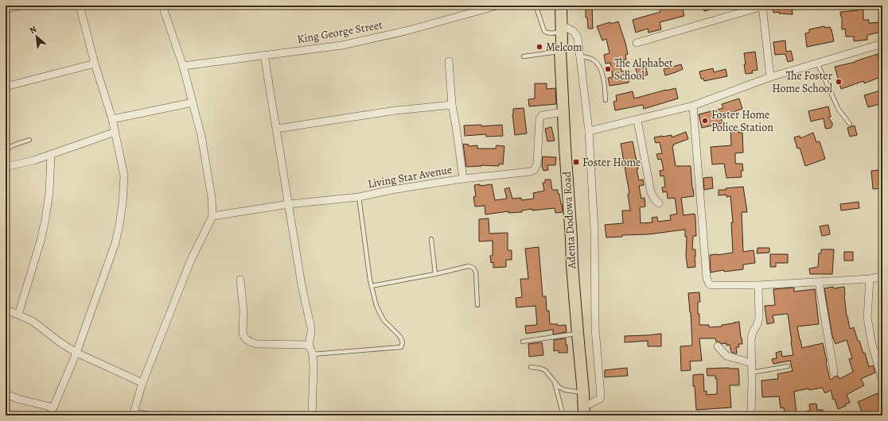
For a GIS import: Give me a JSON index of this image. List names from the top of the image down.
{
  "streets": {
    "main road": ["Adenta Dodowa Road"],
    "street": ["King George Street", "Living Star Avenue"]
  },
  "crossings": [
    ["Living Star Avenue", "Adenta Dodowa Road"]
  ],
  "places": {
    "other": [
      "Melcom",
      "The Alphabet School",
      "The Foster Home School",
      "Foster Home Police Station"
    ],
    "transit": ["Foster Home"]
  },
  "north": "top left"
}
